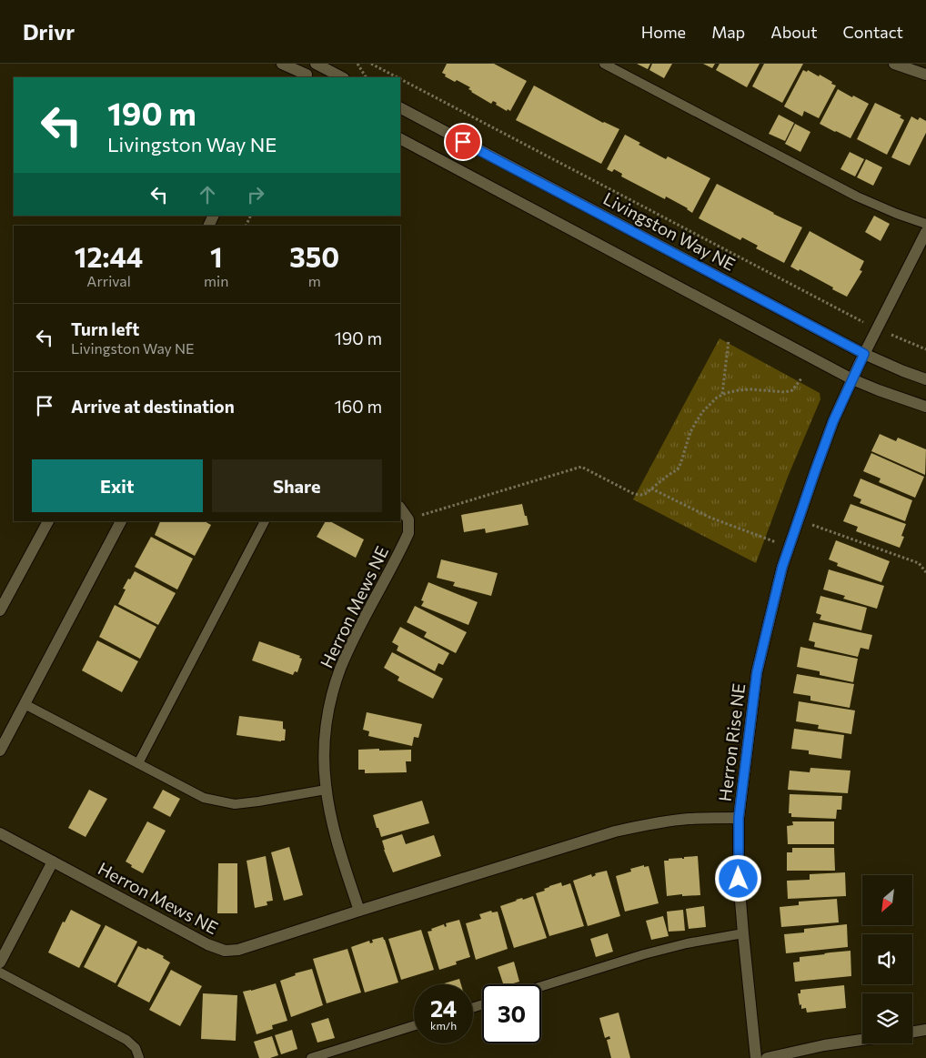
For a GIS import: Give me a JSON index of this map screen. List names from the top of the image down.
{
  "streets": {
    "street": ["Livingston Way NE", "Herron Mews NE", "Herron Rise NE"]
  },
  "crossings": [
    ["Livingston Way NE", "Herron Rise NE"],
    ["Herron Mews NE", "Herron Rise NE"]
  ],
  "north": "bottom left",
  "page": {
    "header": "Drivr",
    "nav": [
      "Home",
      "Map",
      "About",
      "Contact"
    ],
    "turn": ["190 m", "Livingston Way NE"],
    "eta": [
      "12:44",
      "Arrival",
      "1",
      "min",
      "350",
      "m"
    ],
    "list": [
      {
        "name": "Turn left",
        "note": "Livingston Way NE",
        "value": "190 m"
      },
      {
        "name": "Arrive at destination",
        "value": "160 m"
      }
    ],
    "buttons": ["Exit", "Share"],
    "speed": "24 km/h",
    "limit": "30"
  }
}
